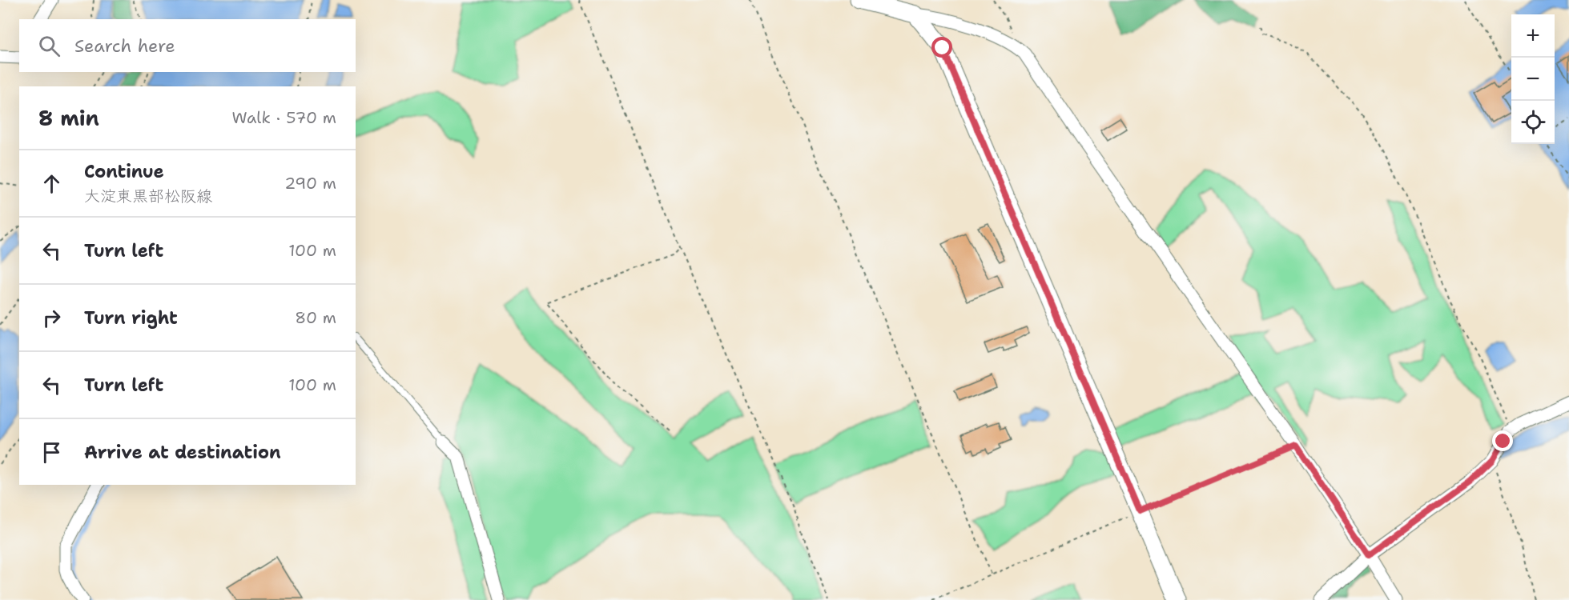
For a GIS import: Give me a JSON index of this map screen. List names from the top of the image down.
{
  "page": {
    "map_buttons": ["+", "−"],
    "search": "Search here",
    "heading": ["8 min", "Walk · 570 m"],
    "list": [
      ["Continue", "大淀東黒部松阪線", "290 m"],
      ["Turn left", "100 m"],
      ["Turn right", "80 m"],
      ["Turn left", "100 m"],
      "Arrive at destination"
    ]
  }
}
